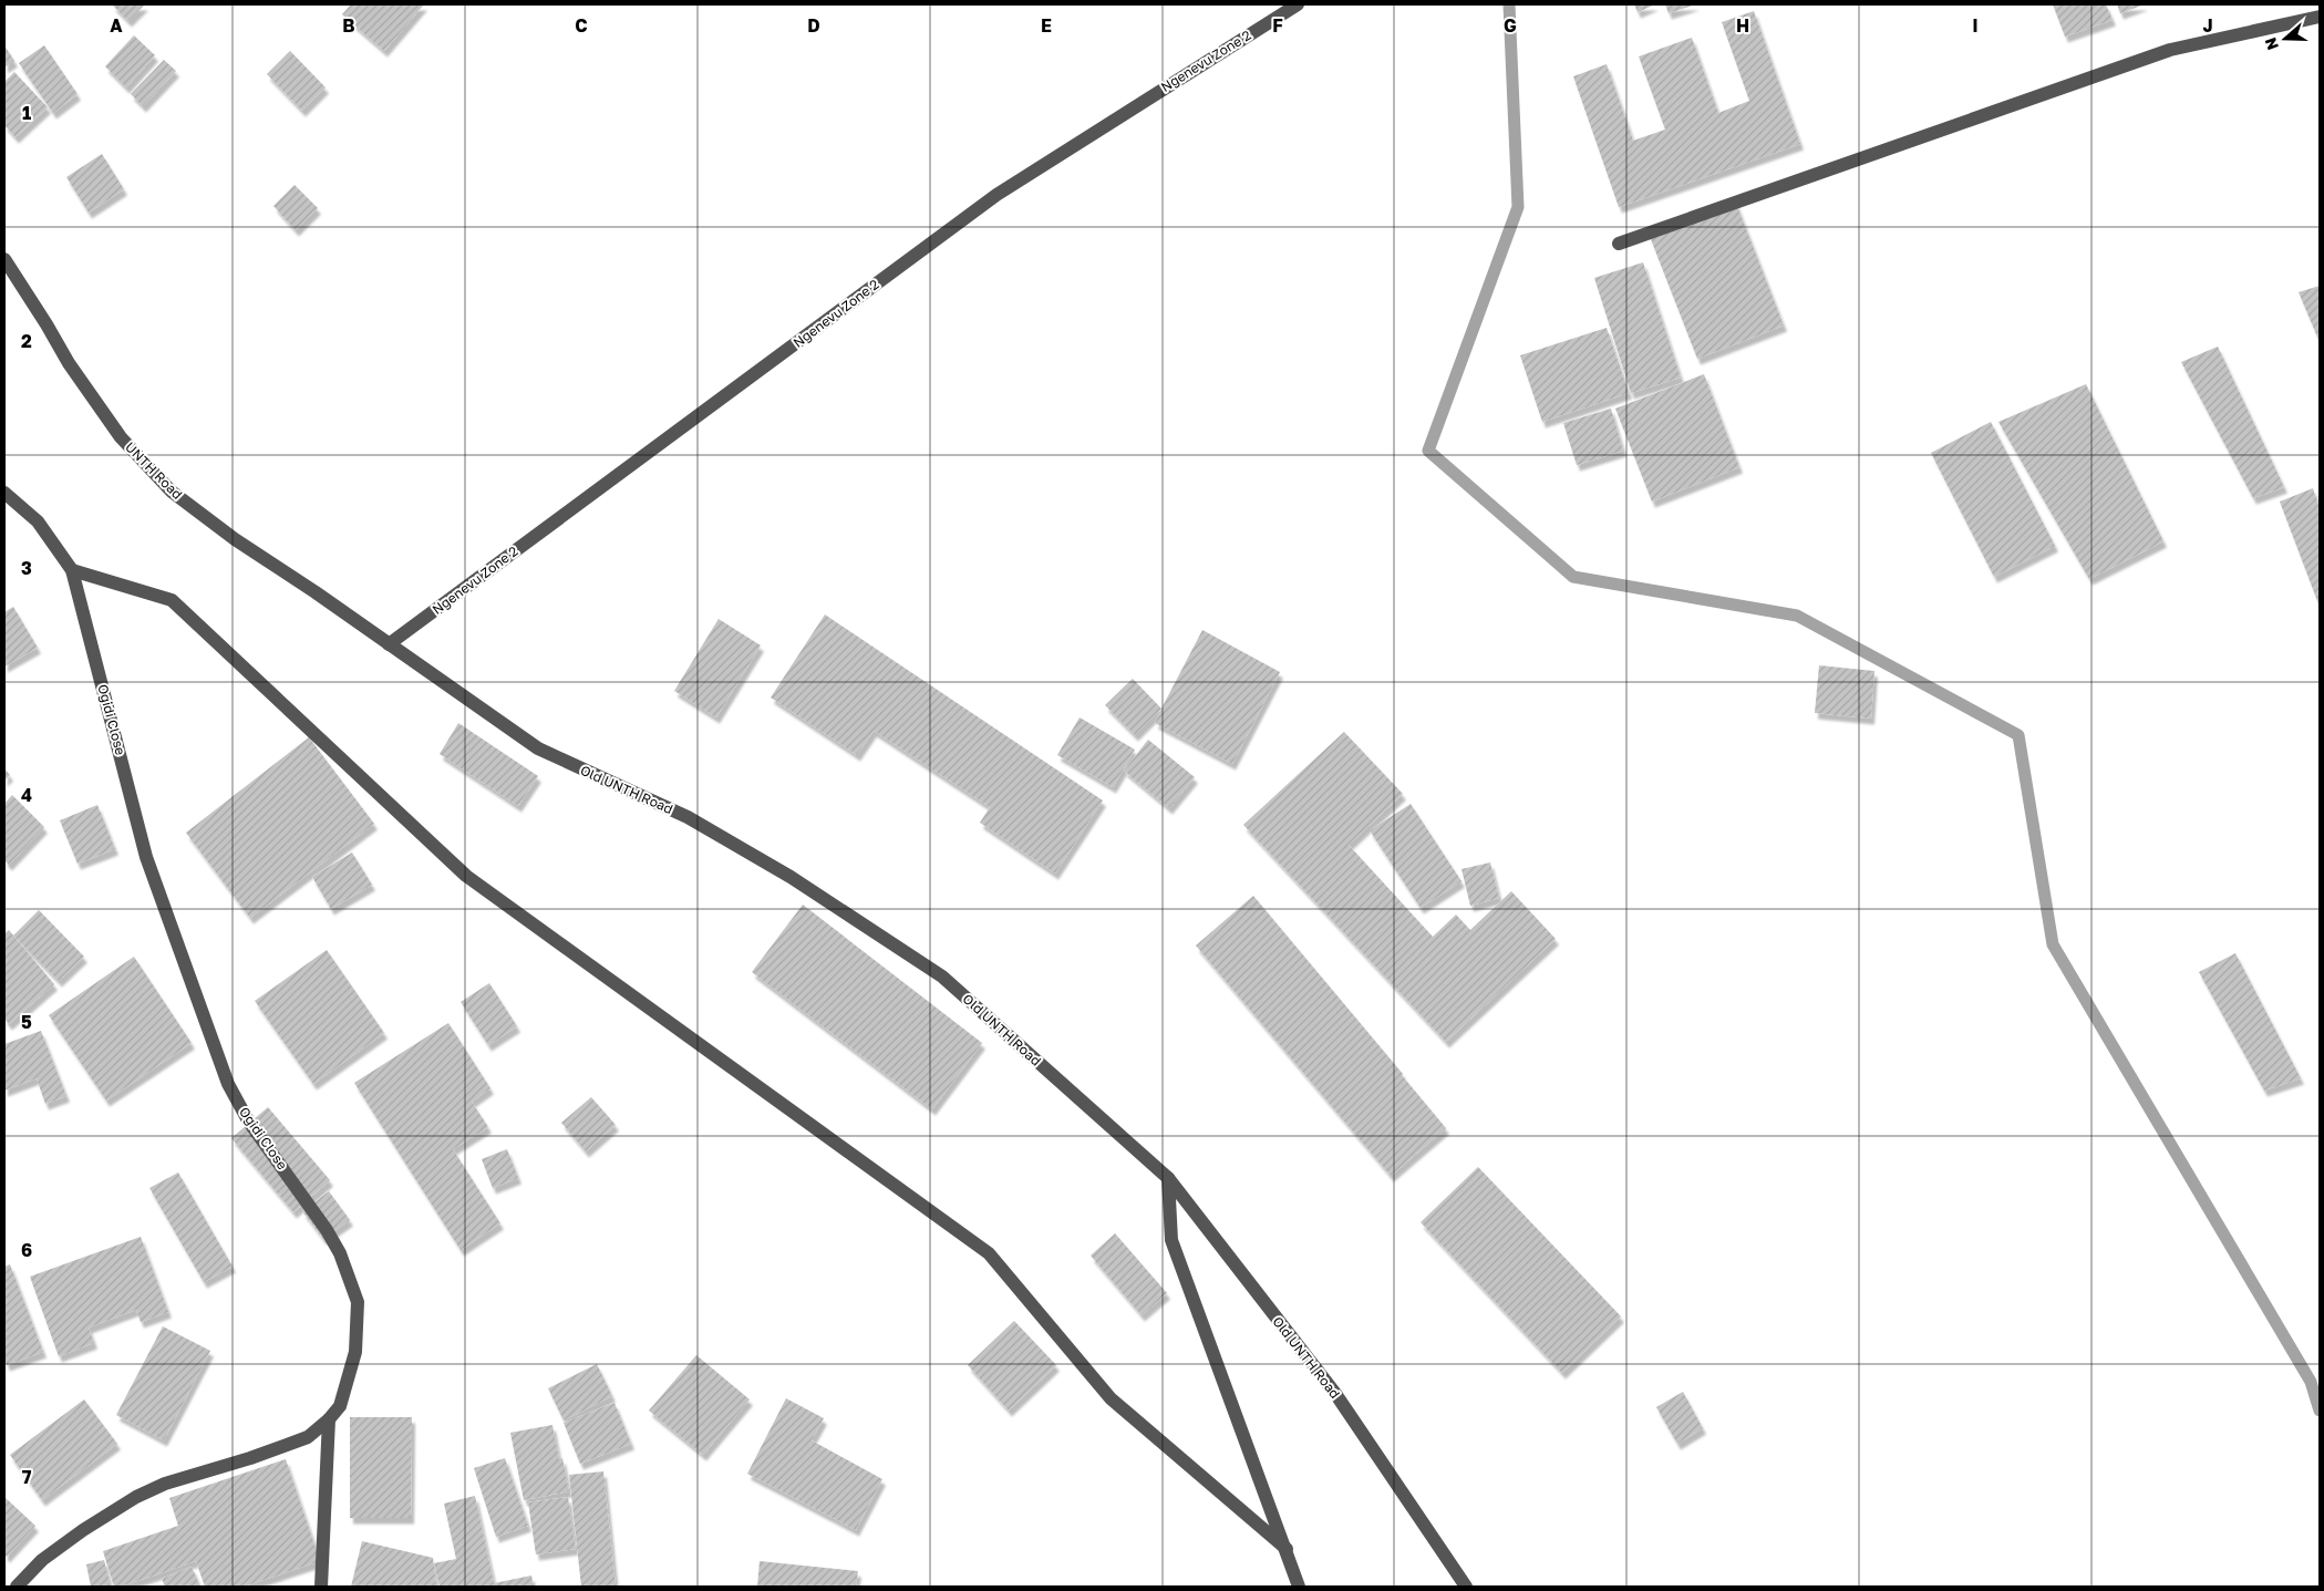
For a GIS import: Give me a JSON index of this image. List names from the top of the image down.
{
  "streets": {
    "street": [
      "Ngenevu Zone 2",
      "UNTH Road",
      "Ogidi Close",
      "Old UNTH Road"
    ]
  },
  "crossings": [
    ["Ngenevu Zone 2", "UNTH Road"],
    ["Ngenevu Zone 2", "Old UNTH Road"],
    ["UNTH Road", "Old UNTH Road"]
  ],
  "north": "left",
  "grid": {
    "columns": [
      "A",
      "B",
      "C",
      "D",
      "E",
      "F",
      "G",
      "H",
      "I",
      "J"
    ],
    "rows": [
      "1",
      "2",
      "3",
      "4",
      "5",
      "6",
      "7"
    ]
  }
}
